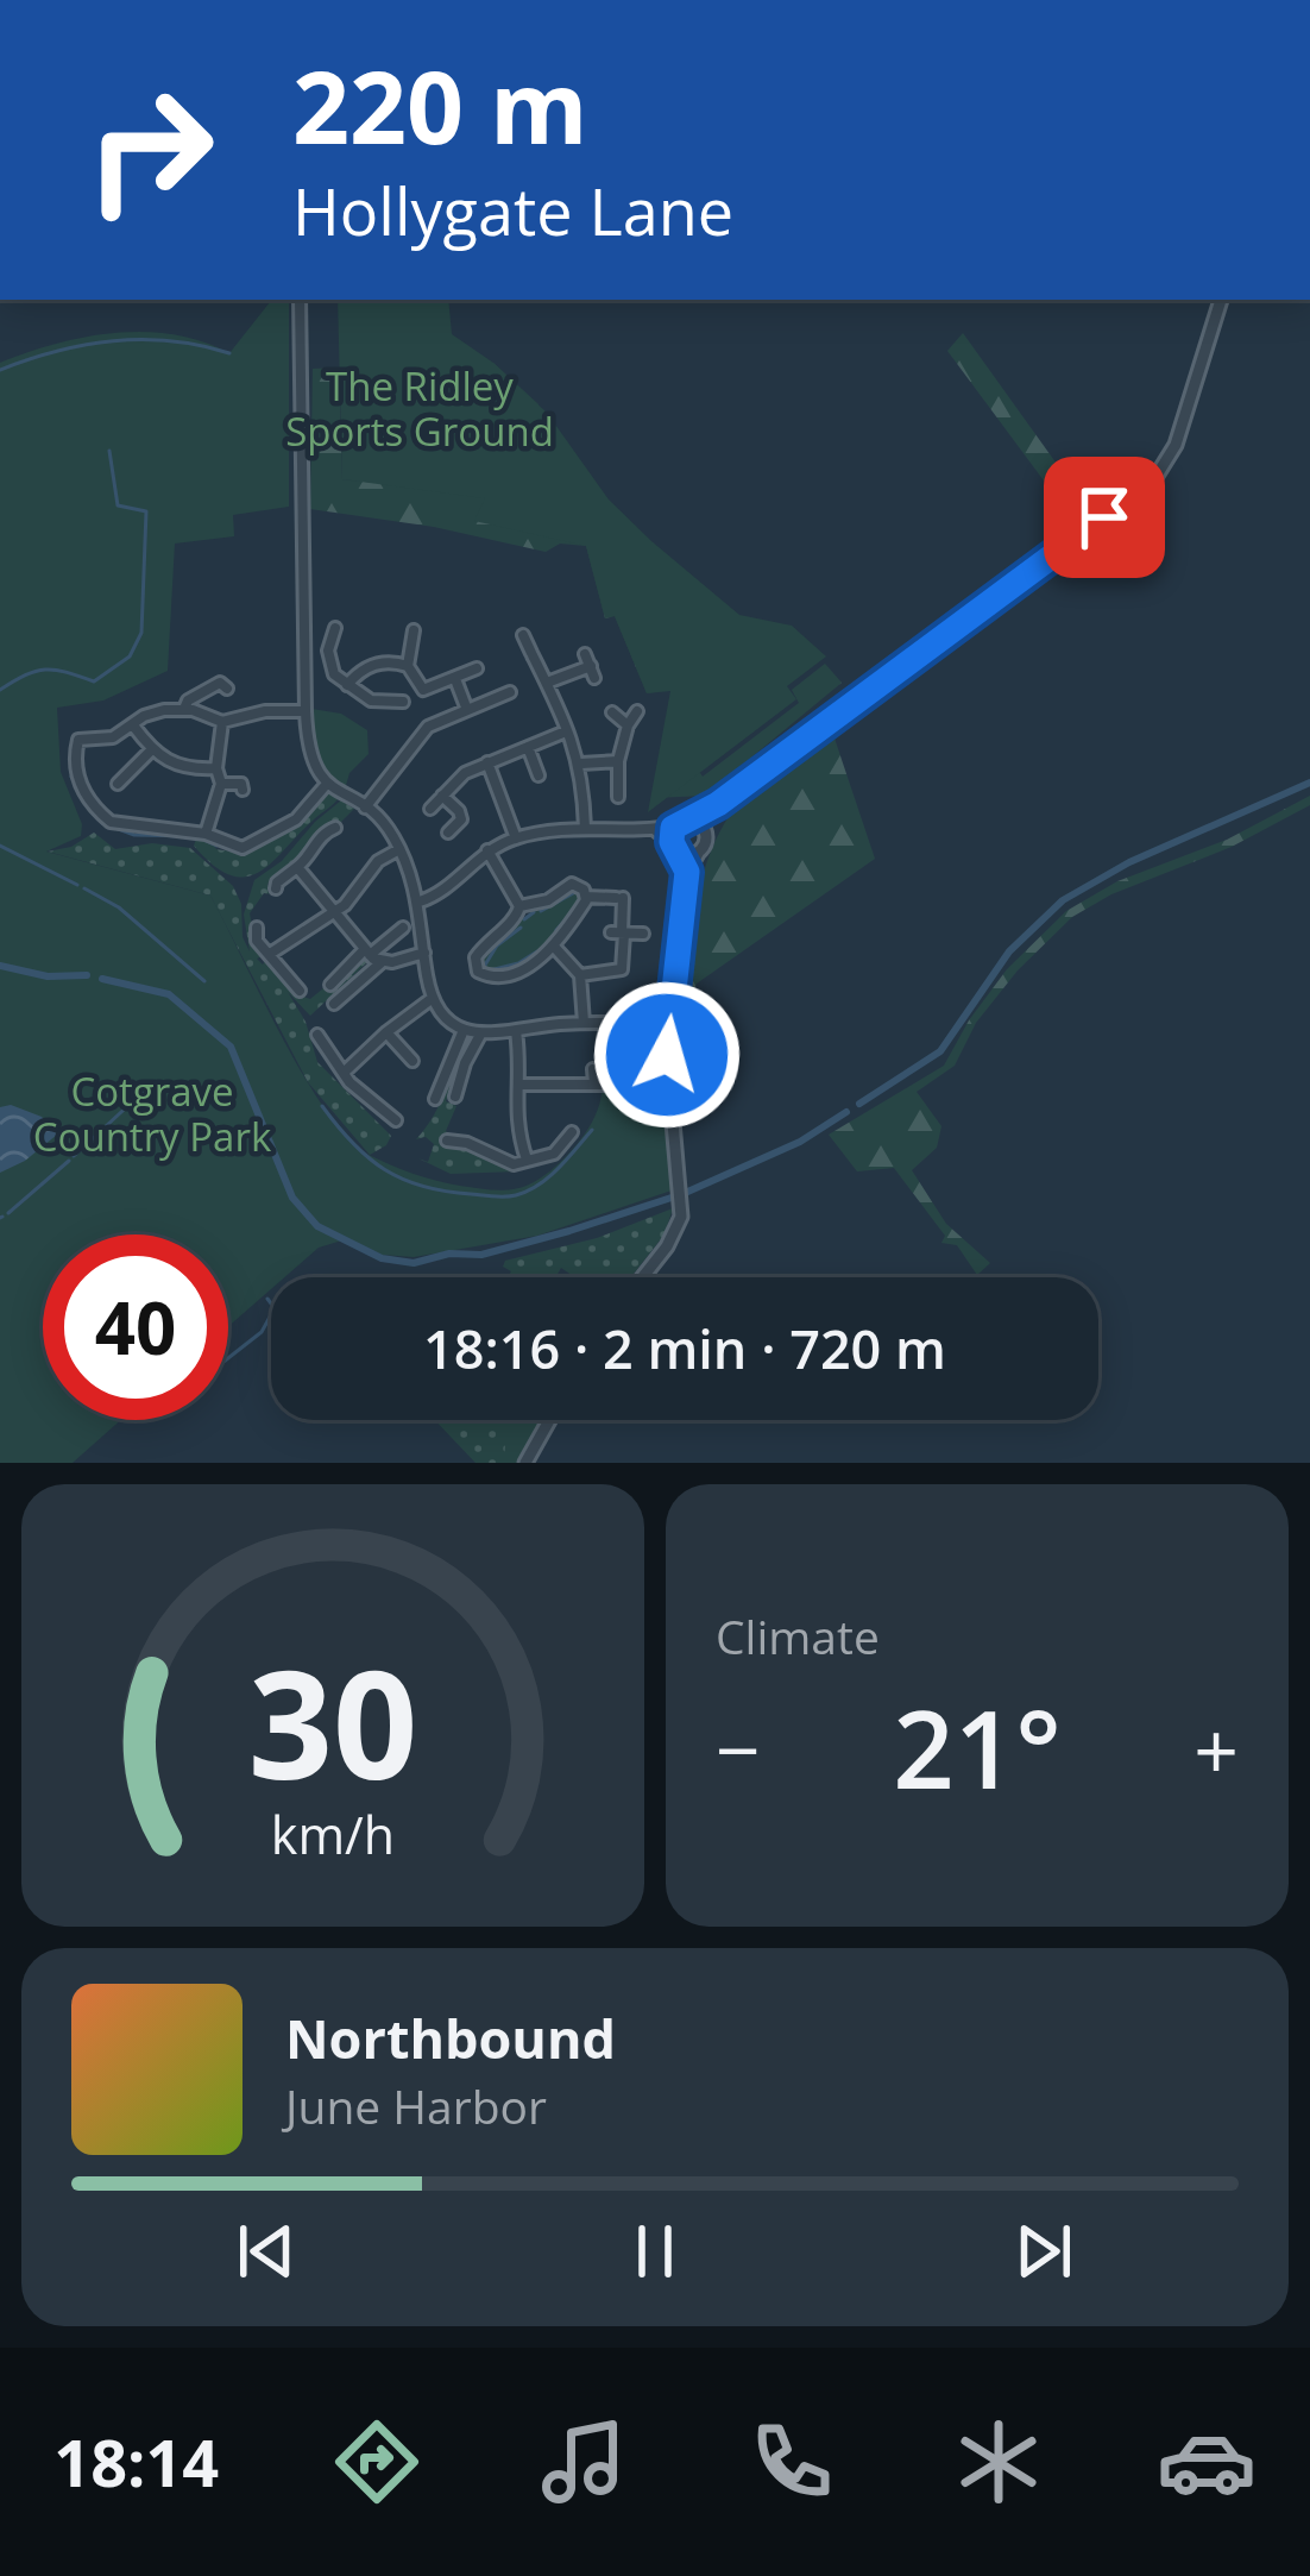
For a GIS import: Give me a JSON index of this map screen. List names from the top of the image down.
{
  "parks": ["The Ridley Sports Ground", "Cotgrave Country Park"],
  "page": {
    "turn": ["220 m", "Hollygate Lane"],
    "limit": "40",
    "trip": "18:16 · 2 min · 720 m",
    "tile": "Climate",
    "heat": ["−", "21°", "+"],
    "song": ["Northbound", "June Harbor"],
    "tabs": "18:14",
    "gauge": ["30", "km/h"]
  }
}
